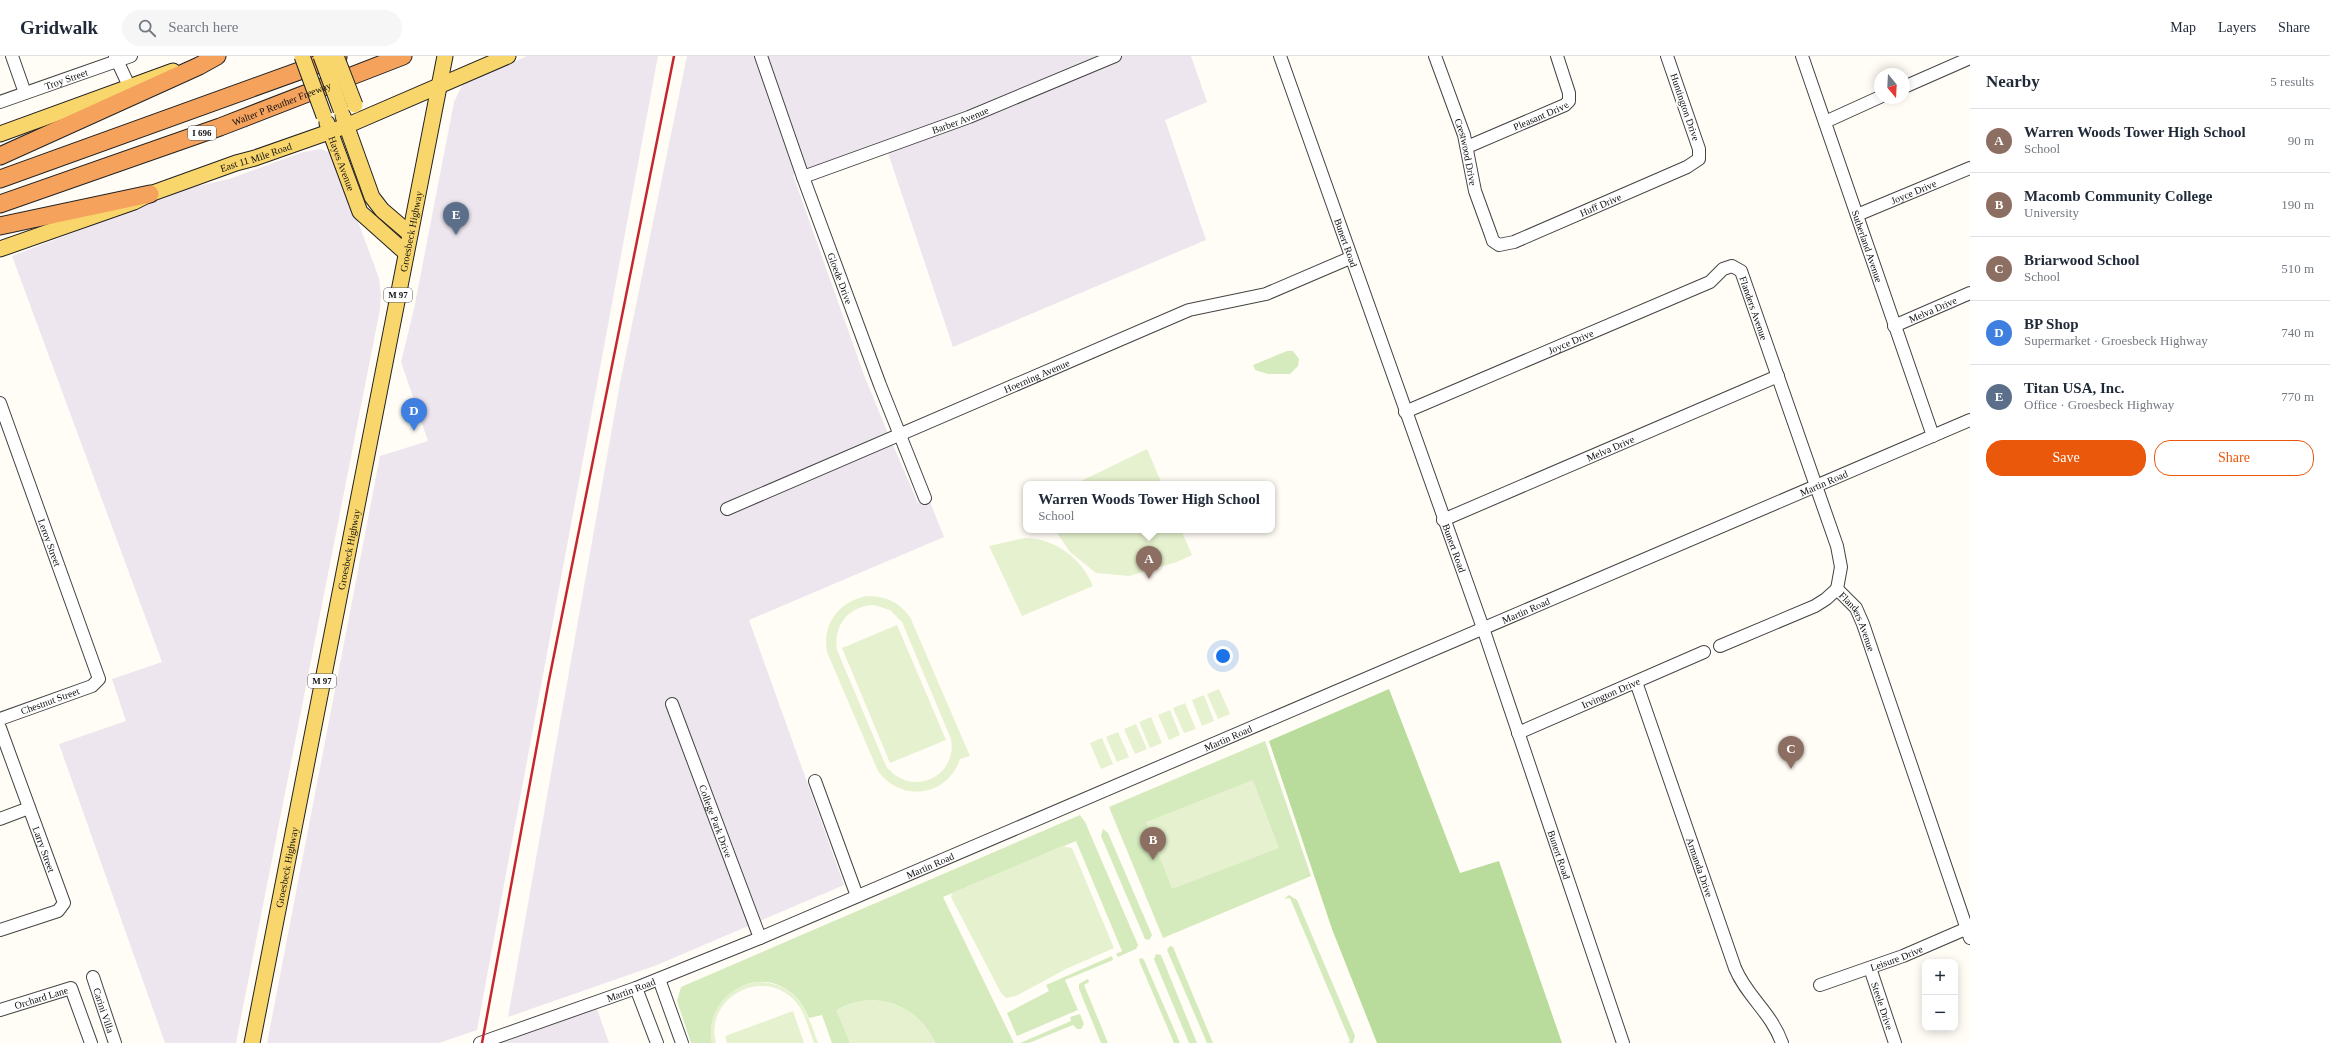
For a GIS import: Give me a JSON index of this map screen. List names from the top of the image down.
{
  "streets": {
    "highway": ["Walter P Reuther Freeway", "I 696"],
    "main road": [
      "East 11 Mile Road",
      "Hayes Avenue",
      "Groesbeck Highway",
      "M 97"
    ],
    "street": [
      "Troy Street",
      "Huntington Drive",
      "Pleasant Drive",
      "Barber Avenue",
      "Crestwood Drive",
      "Joyce Drive",
      "Huff Drive",
      "Bunert Road",
      "Sutherland Avenue",
      "Gloede Drive",
      "Flanders Avenue",
      "Melva Drive",
      "Hoerning Avenue",
      "Martin Road",
      "Leroy Street",
      "Irvington Drive",
      "Chestnut Street",
      "College Park Drive",
      "Larry Street",
      "Armanda Drive",
      "Leisure Drive",
      "Orchard Lane",
      "Steele Drive",
      "Carini Villa"
    ]
  },
  "crossings": [
    ["Huntington Drive", "Huff Drive"],
    ["Pleasant Drive", "Crestwood Drive"],
    ["Barber Avenue", "Gloede Drive"],
    ["Crestwood Drive", "Huff Drive"],
    ["East 11 Mile Road", "Hayes Avenue"],
    ["East 11 Mile Road", "Groesbeck Highway"],
    ["Hayes Avenue", "Groesbeck Highway"],
    ["Joyce Drive", "Bunert Road"],
    ["Joyce Drive", "Sutherland Avenue"],
    ["Joyce Drive", "Flanders Avenue"],
    ["Bunert Road", "Melva Drive"],
    ["Bunert Road", "Hoerning Avenue"],
    ["Bunert Road", "Martin Road"],
    ["Bunert Road", "Irvington Drive"],
    ["Sutherland Avenue", "Melva Drive"],
    ["Sutherland Avenue", "Martin Road"],
    ["Gloede Drive", "Hoerning Avenue"],
    ["Flanders Avenue", "Melva Drive"],
    ["Flanders Avenue", "Martin Road"],
    ["Flanders Avenue", "Leisure Drive"],
    ["Martin Road", "College Park Drive"],
    ["Leroy Street", "Chestnut Street"],
    ["Irvington Drive", "Armanda Drive"],
    ["Leisure Drive", "Steele Drive"]
  ],
  "north": "bottom",
  "page": {
    "header": "Gridwalk",
    "search": "Search here",
    "nav": ["Map", "Layers", "Share"],
    "heading": ["Nearby", "5 results"],
    "list": [
      {
        "mark": "A",
        "name": "Warren Woods Tower High School",
        "note": "School",
        "value": "90 m"
      },
      {
        "mark": "B",
        "name": "Macomb Community College",
        "note": "University",
        "value": "190 m"
      },
      {
        "mark": "C",
        "name": "Briarwood School",
        "note": "School",
        "value": "510 m"
      },
      {
        "mark": "D",
        "name": "BP Shop",
        "note": "Supermarket · Groesbeck Highway",
        "value": "740 m"
      },
      {
        "mark": "E",
        "name": "Titan USA, Inc.",
        "note": "Office · Groesbeck Highway",
        "value": "770 m"
      }
    ],
    "pins": [
      "E",
      "D",
      "A",
      "C",
      "B"
    ],
    "buttons": ["Save", "Share"],
    "popup": ["Warren Woods Tower High School", "School"],
    "map_buttons": ["+", "−"]
  }
}
